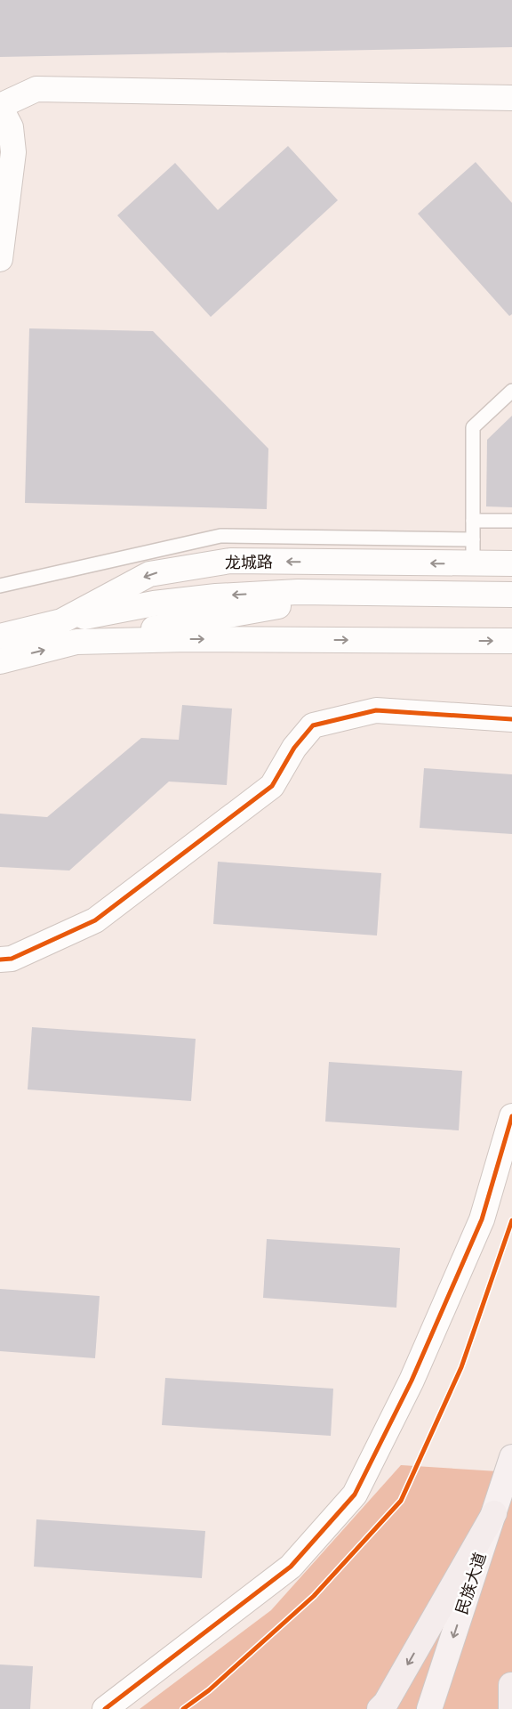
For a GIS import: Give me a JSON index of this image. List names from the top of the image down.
{
  "streets": {
    "main road": ["民族大道"],
    "street": ["龙城路"]
  },
  "one_way": ["民族大道"]
}
